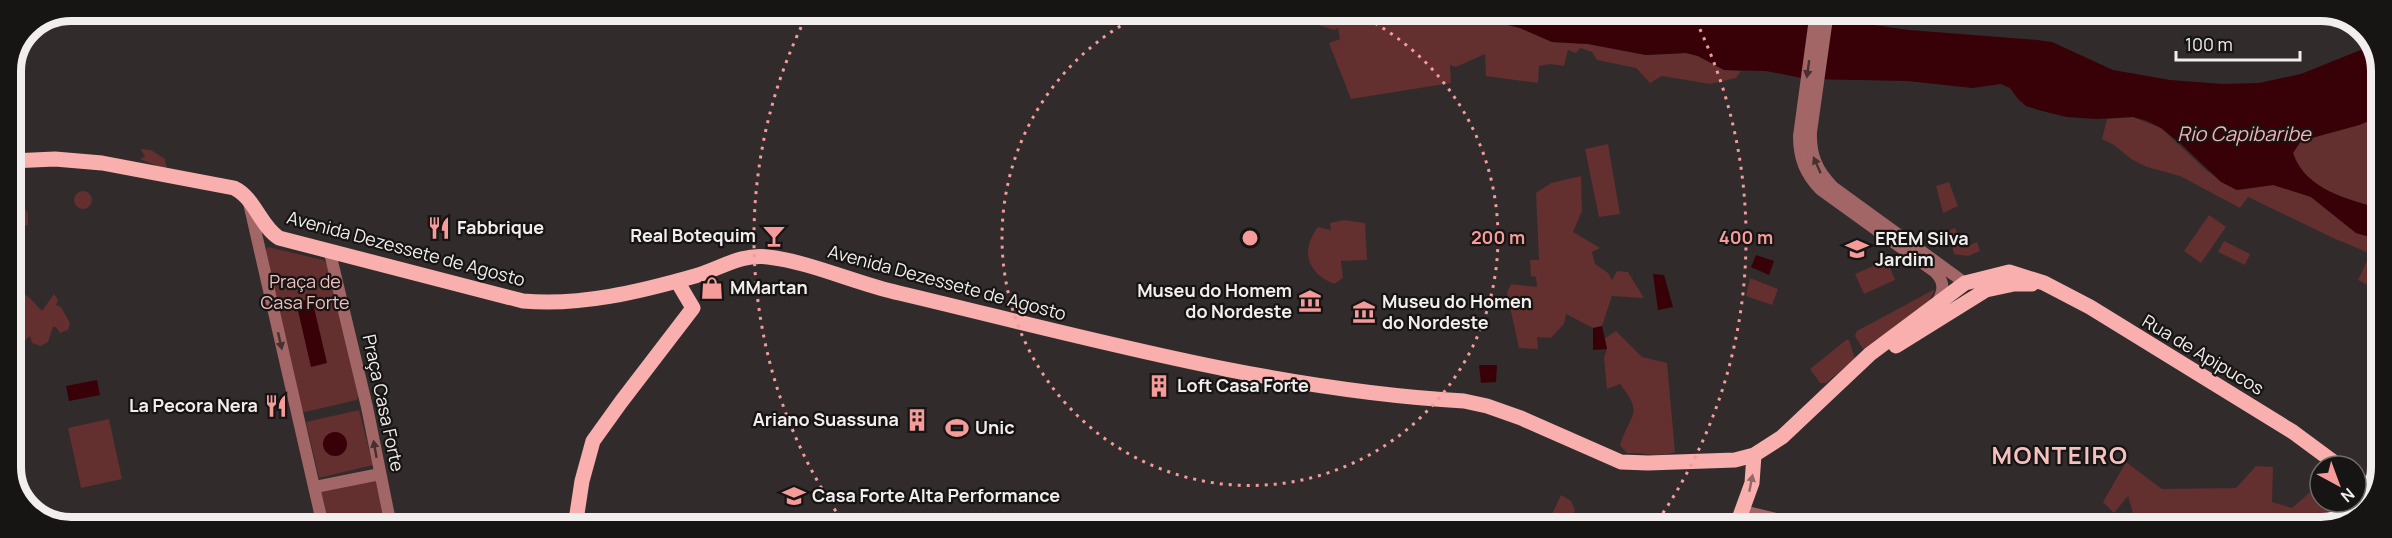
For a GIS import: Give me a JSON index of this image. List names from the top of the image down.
{
  "streets": {
    "main road": ["Avenida Dezessete de Agosto", "Rua de Apipucos"],
    "street": ["Praça Casa Forte"]
  },
  "crossings": [
    ["Avenida Dezessete de Agosto", "Rua de Apipucos"],
    ["Avenida Dezessete de Agosto", "Praça Casa Forte"]
  ],
  "districts": ["MONTEIRO"],
  "water": ["Rio Capibaribe"],
  "parks": ["Praça de Casa Forte"],
  "places": {
    "restaurant": ["Fabbrique", "La Pecora Nera"],
    "bar": ["Real Botequim"],
    "school or university": ["EREM Silva Jardim", "Casa Forte Alta Performance"],
    "shop": ["MMartan"],
    "museum": ["Museu do Homem do Nordeste", "Museu do Homen do Nordeste"],
    "building": ["Loft Casa Forte", "Ariano Suassuna"],
    "sports": ["Unic"]
  },
  "scale_bar": "100 m",
  "north": "bottom right",
  "rings": ["200 m", "400 m"]
}
